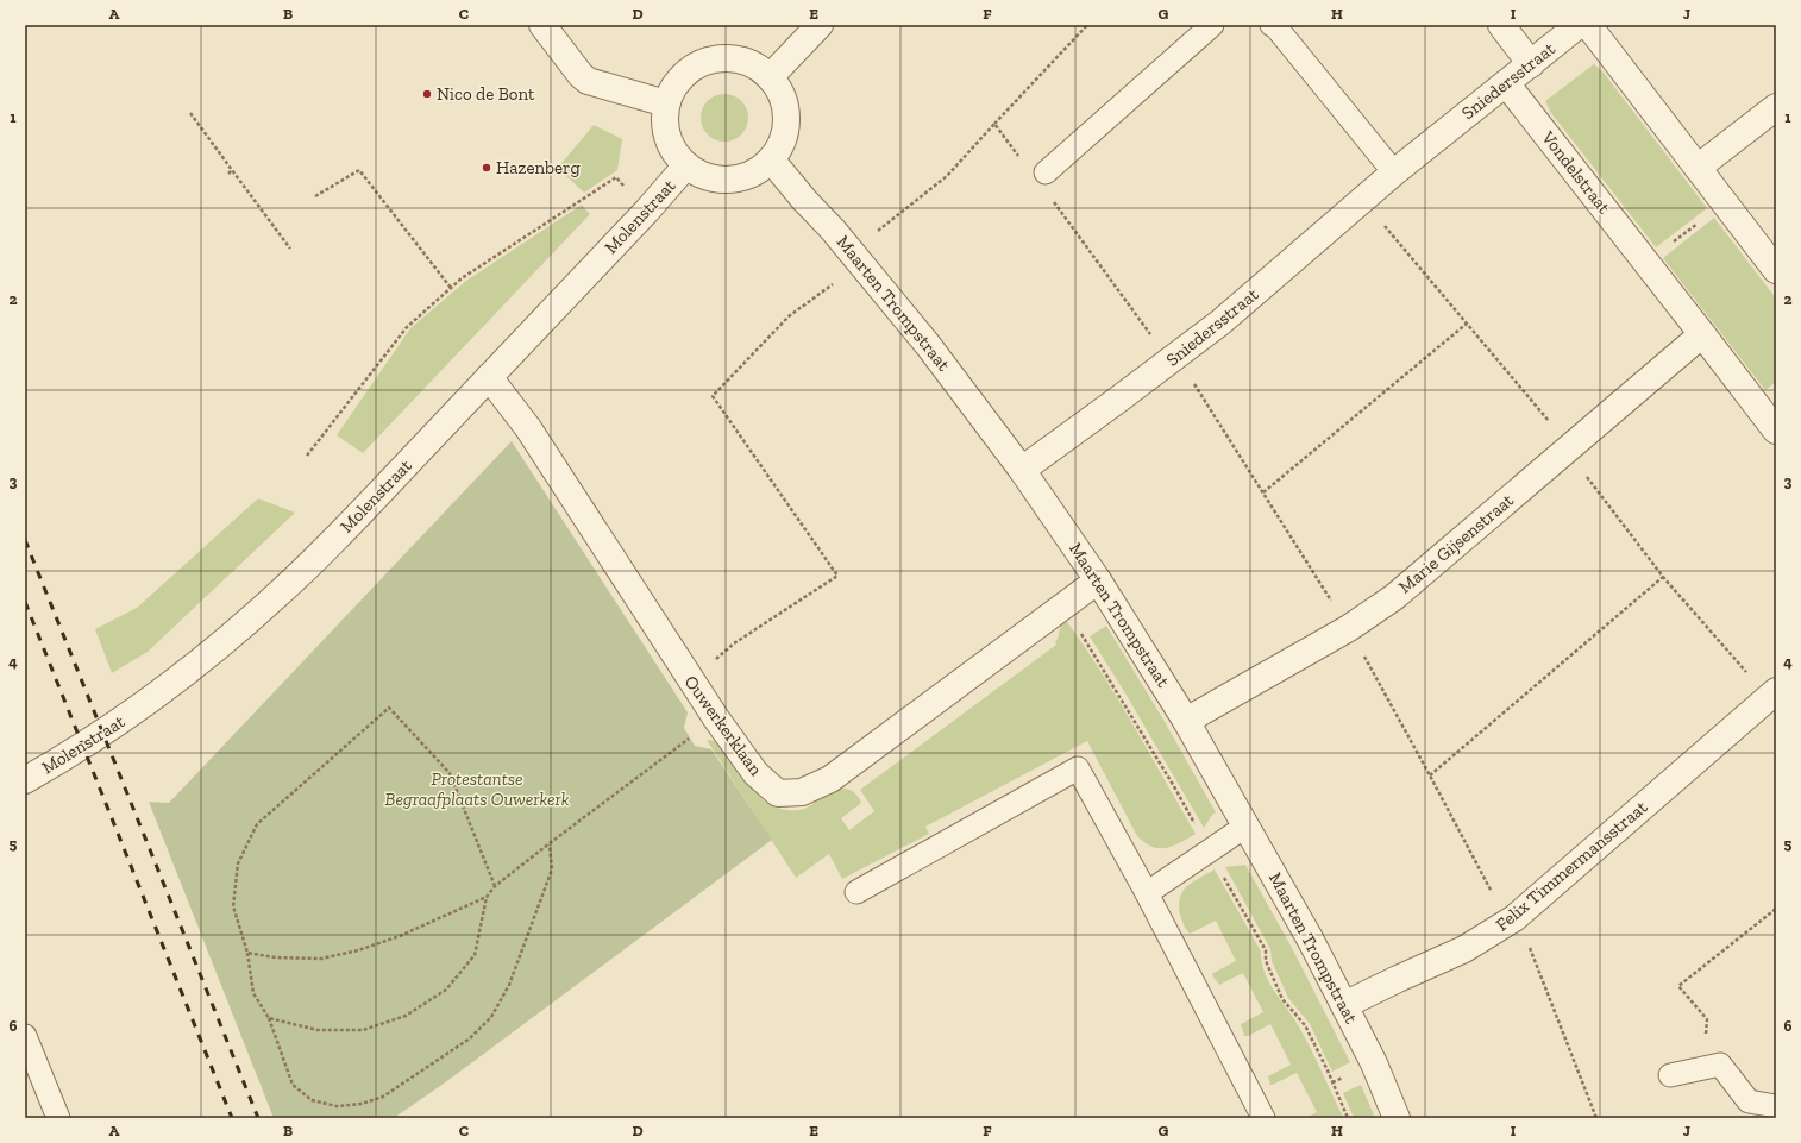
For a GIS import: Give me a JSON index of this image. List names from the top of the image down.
{
  "streets": {
    "street": [
      "Sniedersstraat",
      "Vondelstraat",
      "Molenstraat",
      "Maarten Trompstraat",
      "Marie Gijsenstraat",
      "Ouwerkerklaan",
      "Felix Timmermansstraat"
    ]
  },
  "crossings": [
    ["Sniedersstraat", "Vondelstraat"],
    ["Sniedersstraat", "Maarten Trompstraat"],
    ["Vondelstraat", "Marie Gijsenstraat"],
    ["Molenstraat", "Maarten Trompstraat"],
    ["Molenstraat", "Ouwerkerklaan"],
    ["Maarten Trompstraat", "Marie Gijsenstraat"],
    ["Maarten Trompstraat", "Ouwerkerklaan"],
    ["Maarten Trompstraat", "Felix Timmermansstraat"]
  ],
  "parks": ["Protestantse Begraafplaats Ouwerkerk"],
  "places": ["Nico de Bont", "Hazenberg"],
  "grid": {
    "columns": [
      "A",
      "B",
      "C",
      "D",
      "E",
      "F",
      "G",
      "H",
      "I",
      "J"
    ],
    "rows": [
      "1",
      "2",
      "3",
      "4",
      "5",
      "6"
    ]
  }
}
